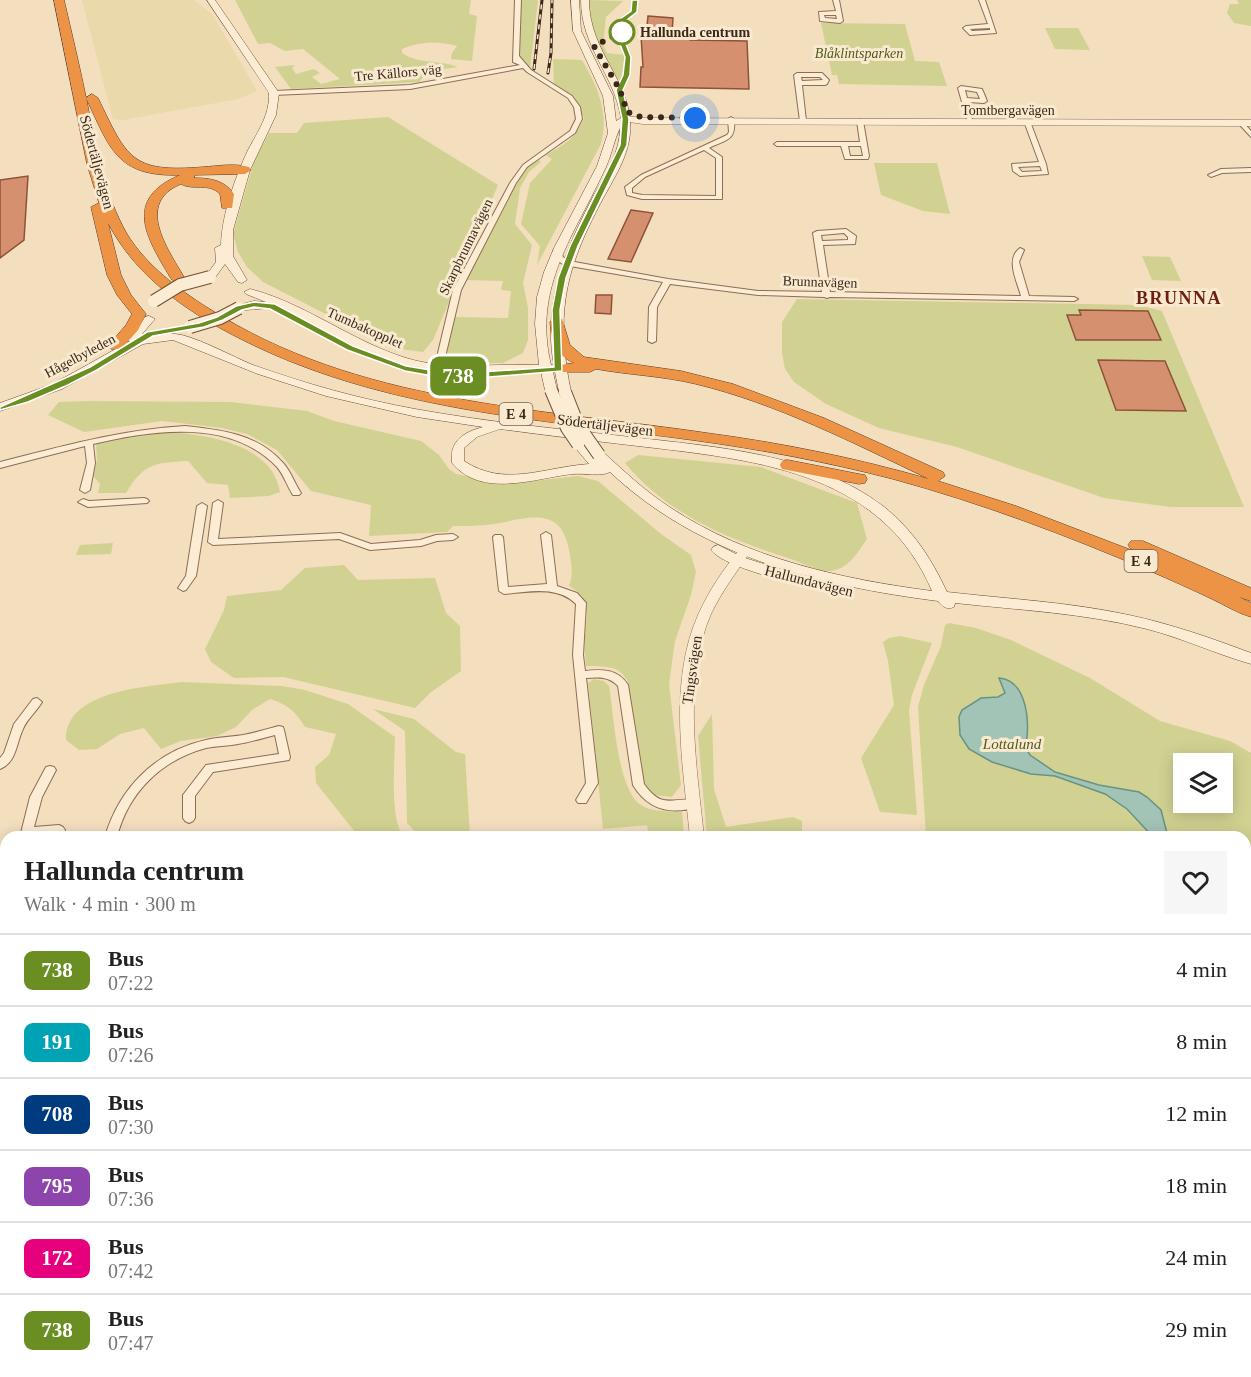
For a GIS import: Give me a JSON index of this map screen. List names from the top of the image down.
{
  "streets": {
    "highway": ["Södertäljevägen", "E 4"],
    "main road": ["Tumbakopplet", "Hågelbyleden", "Hallundavägen"],
    "street": [
      "Tre Källors väg",
      "Tomtbergavägen",
      "Skarpbrunnavägen",
      "Brunnavägen",
      "Tingsvägen"
    ]
  },
  "crossings": [
    ["Tre Källors väg", "Skarpbrunnavägen"],
    ["Tomtbergavägen", "Hallundavägen"],
    ["Södertäljevägen", "E 4"],
    ["Skarpbrunnavägen", "Tumbakopplet"],
    ["Brunnavägen", "Hallundavägen"],
    ["Tumbakopplet", "Hågelbyleden"],
    ["Tumbakopplet", "Hallundavägen"],
    ["Hallundavägen", "Tingsvägen"]
  ],
  "districts": ["BRUNNA"],
  "parks": ["Blåklintsparken", "Lottalund"],
  "places": ["Hallunda centrum"],
  "lines": ["bus line 738"],
  "page": {
    "on_map": "738",
    "heading": ["Hallunda centrum", "Walk · 4 min · 300 m"],
    "list": [
      {
        "mark": "738",
        "name": "Bus",
        "note": "07:22",
        "value": "4 min"
      },
      {
        "mark": "191",
        "name": "Bus",
        "note": "07:26",
        "value": "8 min"
      },
      {
        "mark": "708",
        "name": "Bus",
        "note": "07:30",
        "value": "12 min"
      },
      {
        "mark": "795",
        "name": "Bus",
        "note": "07:36",
        "value": "18 min"
      },
      {
        "mark": "172",
        "name": "Bus",
        "note": "07:42",
        "value": "24 min"
      },
      {
        "mark": "738",
        "name": "Bus",
        "note": "07:47",
        "value": "29 min"
      }
    ]
  }
}
